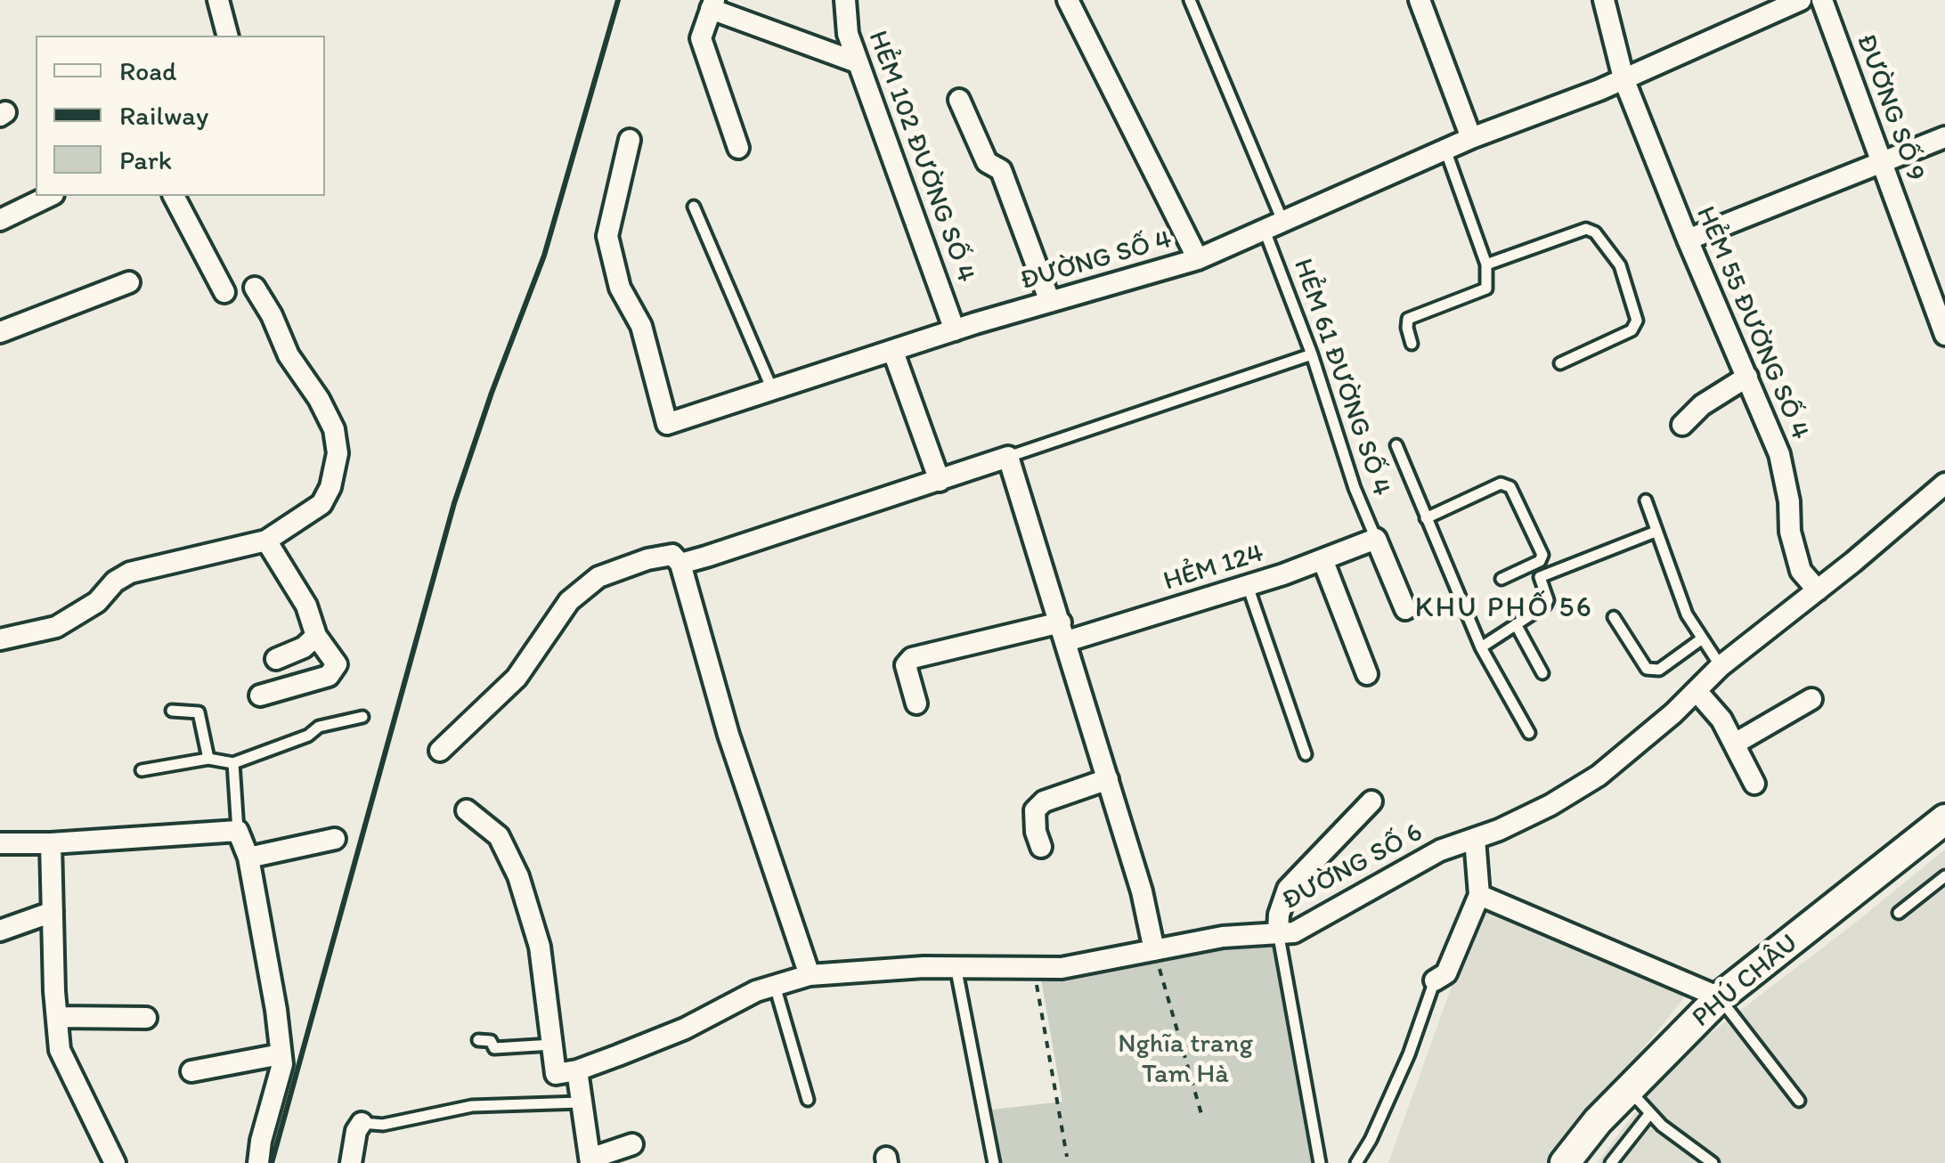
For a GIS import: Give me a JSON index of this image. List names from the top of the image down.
{
  "streets": {
    "street": [
      "ĐƯỜNG SỐ 9",
      "HẺM 102 ĐƯỜNG SỐ 4",
      "ĐƯỜNG SỐ 4",
      "HẺM 55 ĐƯỜNG SỐ 4",
      "HẺM 124",
      "ĐƯỜNG SỐ 6",
      "PHÚ CHÂU"
    ],
    "lane": ["HẺM 61 ĐƯỜNG SỐ 4"]
  },
  "crossings": [
    ["HẺM 102 ĐƯỜNG SỐ 4", "ĐƯỜNG SỐ 4"],
    ["ĐƯỜNG SỐ 4", "HẺM 55 ĐƯỜNG SỐ 4"],
    ["ĐƯỜNG SỐ 4", "HẺM 61 ĐƯỜNG SỐ 4"],
    ["HẺM 55 ĐƯỜNG SỐ 4", "ĐƯỜNG SỐ 6"],
    ["HẺM 61 ĐƯỜNG SỐ 4", "HẺM 124"]
  ],
  "districts": ["KHU PHỐ 56"],
  "parks": ["Nghĩa trang Tam Hà"],
  "legend": ["Road", "Railway", "Park"]
}
